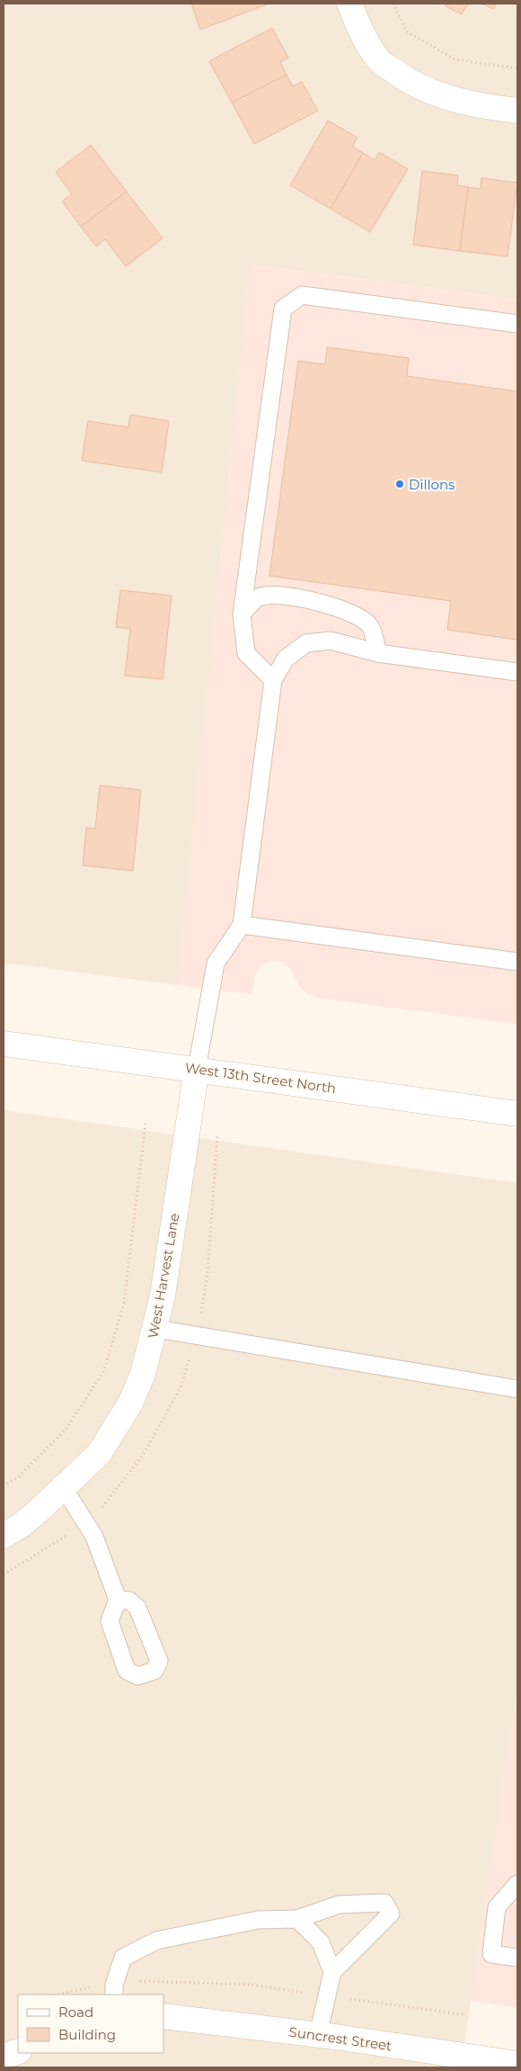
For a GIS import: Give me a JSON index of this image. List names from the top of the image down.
{
  "streets": {
    "street": ["West 13th Street North", "West Harvest Lane", "Suncrest Street"]
  },
  "crossings": [
    ["West 13th Street North", "West Harvest Lane"]
  ],
  "places": ["Dillons"],
  "legend": ["Road", "Building"]
}
